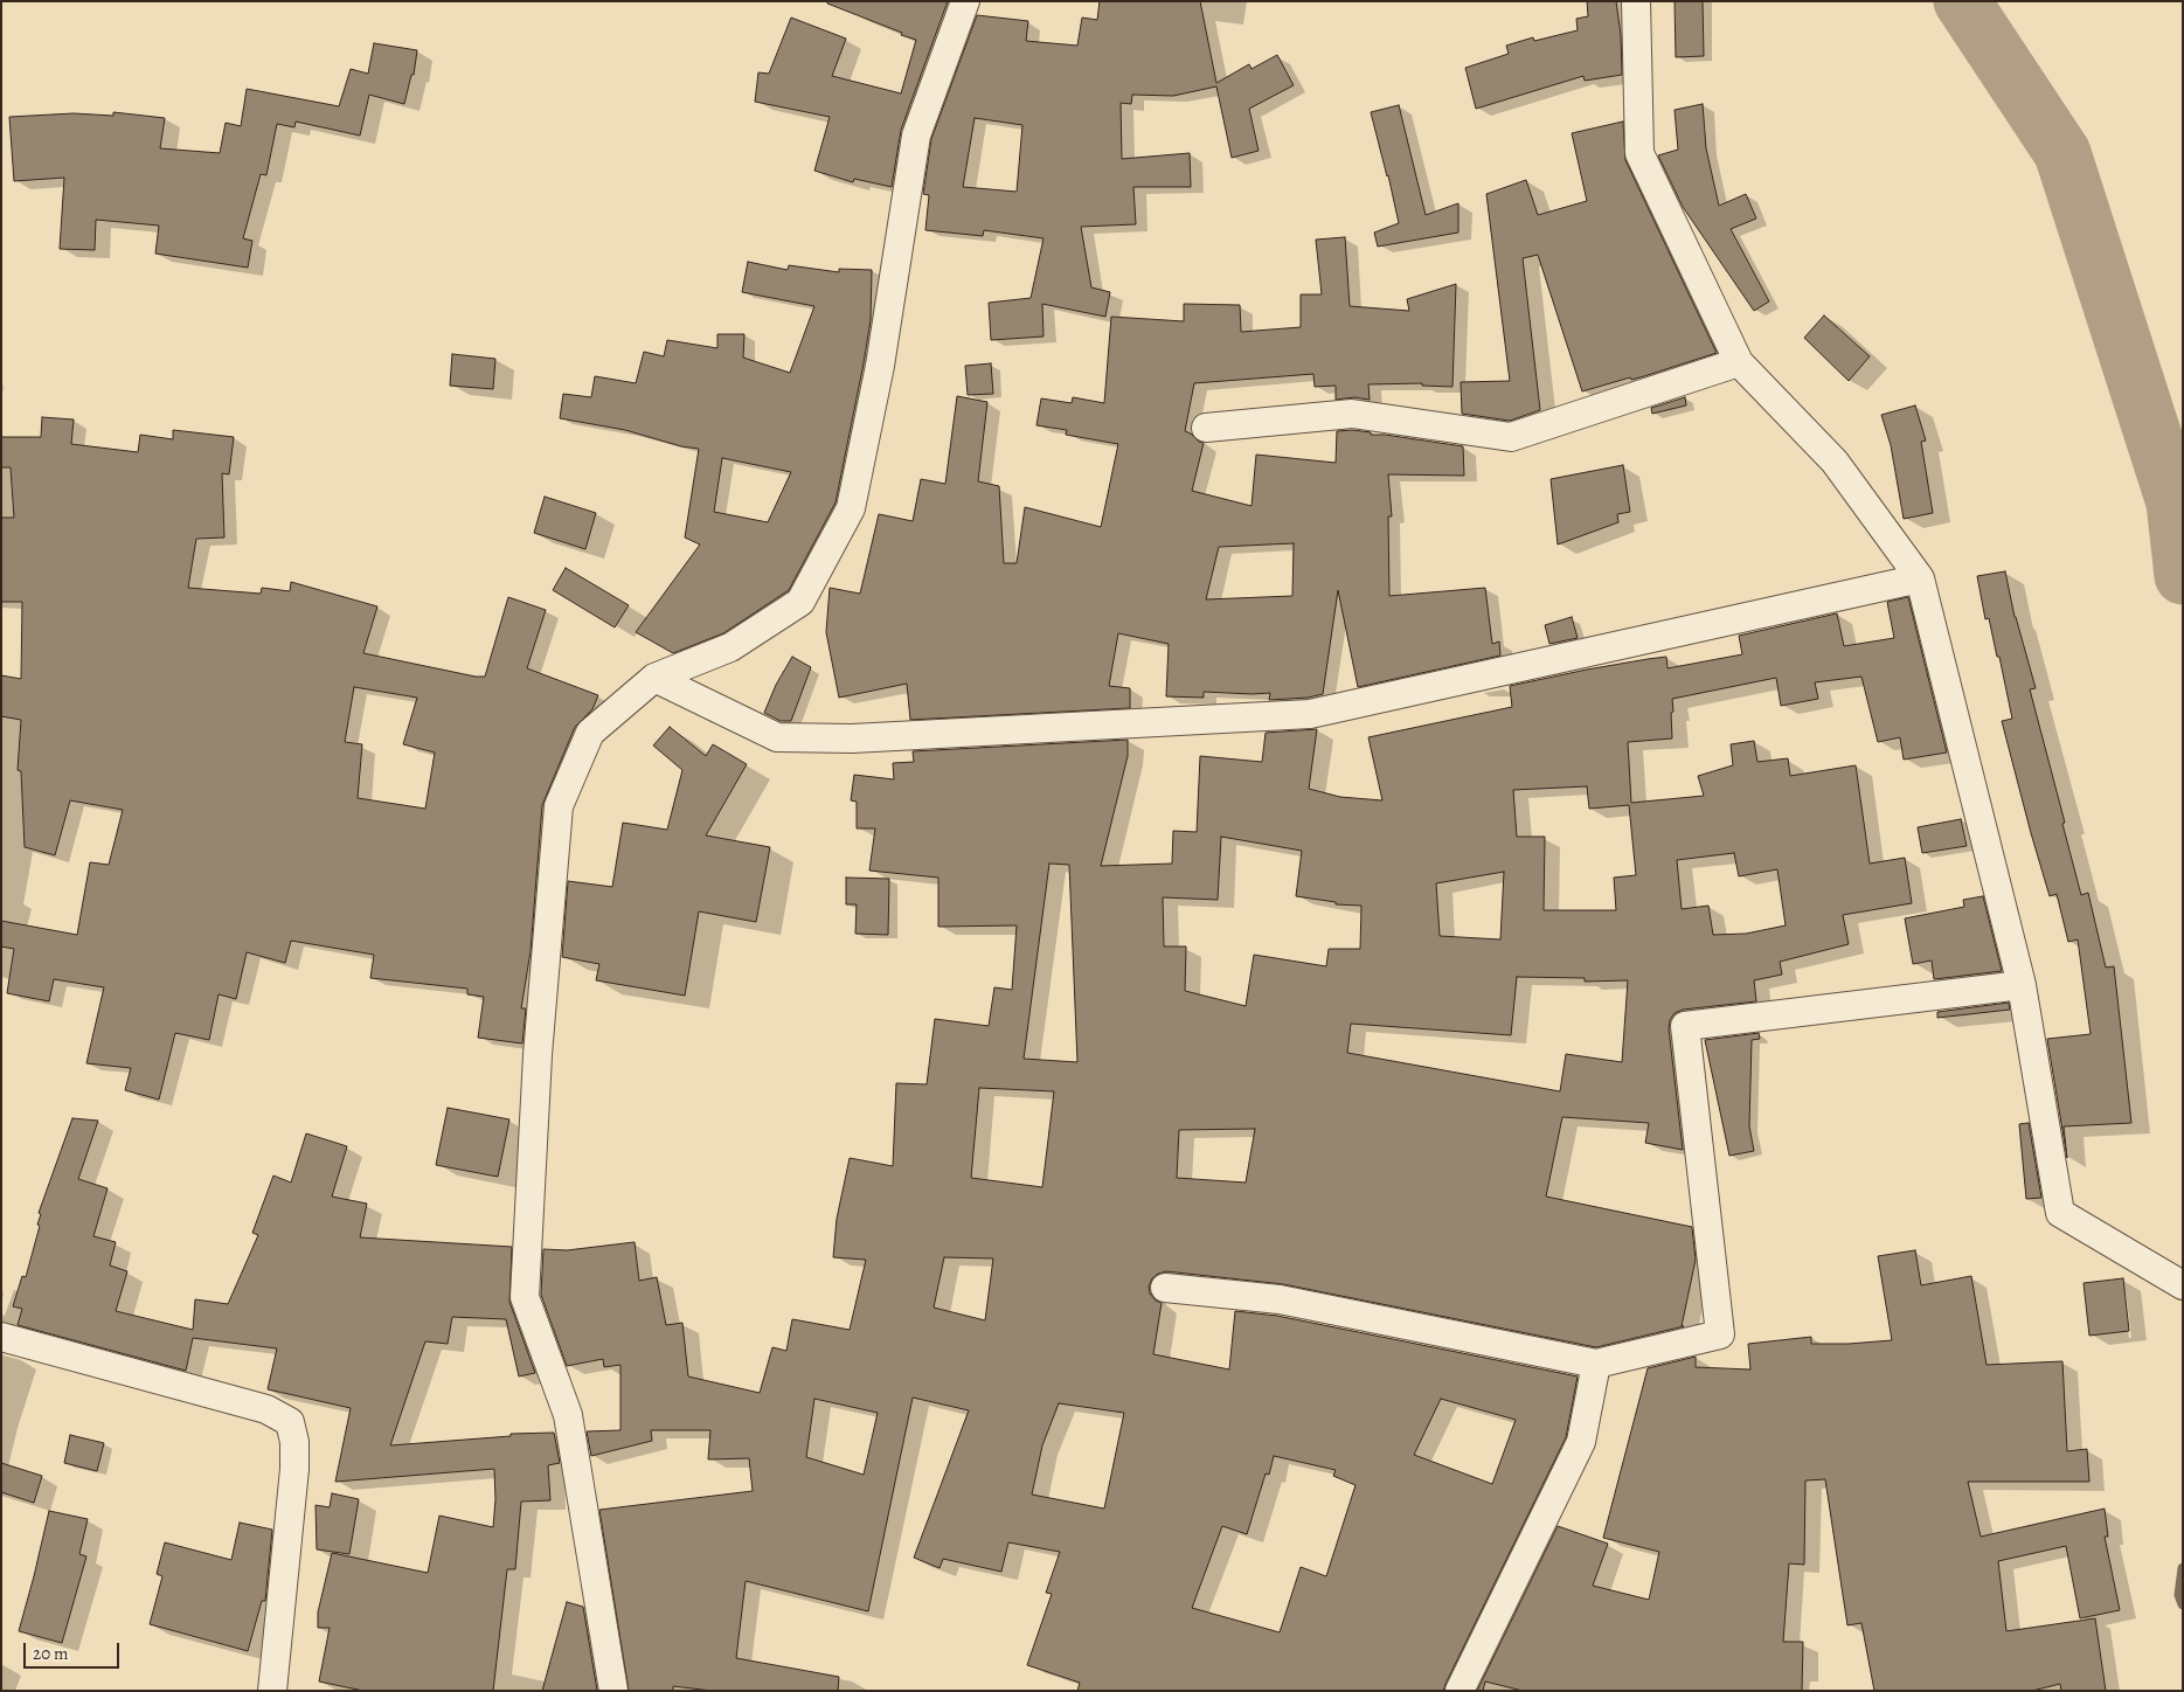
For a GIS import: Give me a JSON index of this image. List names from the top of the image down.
{
  "scale_bar": "20 m"
}
